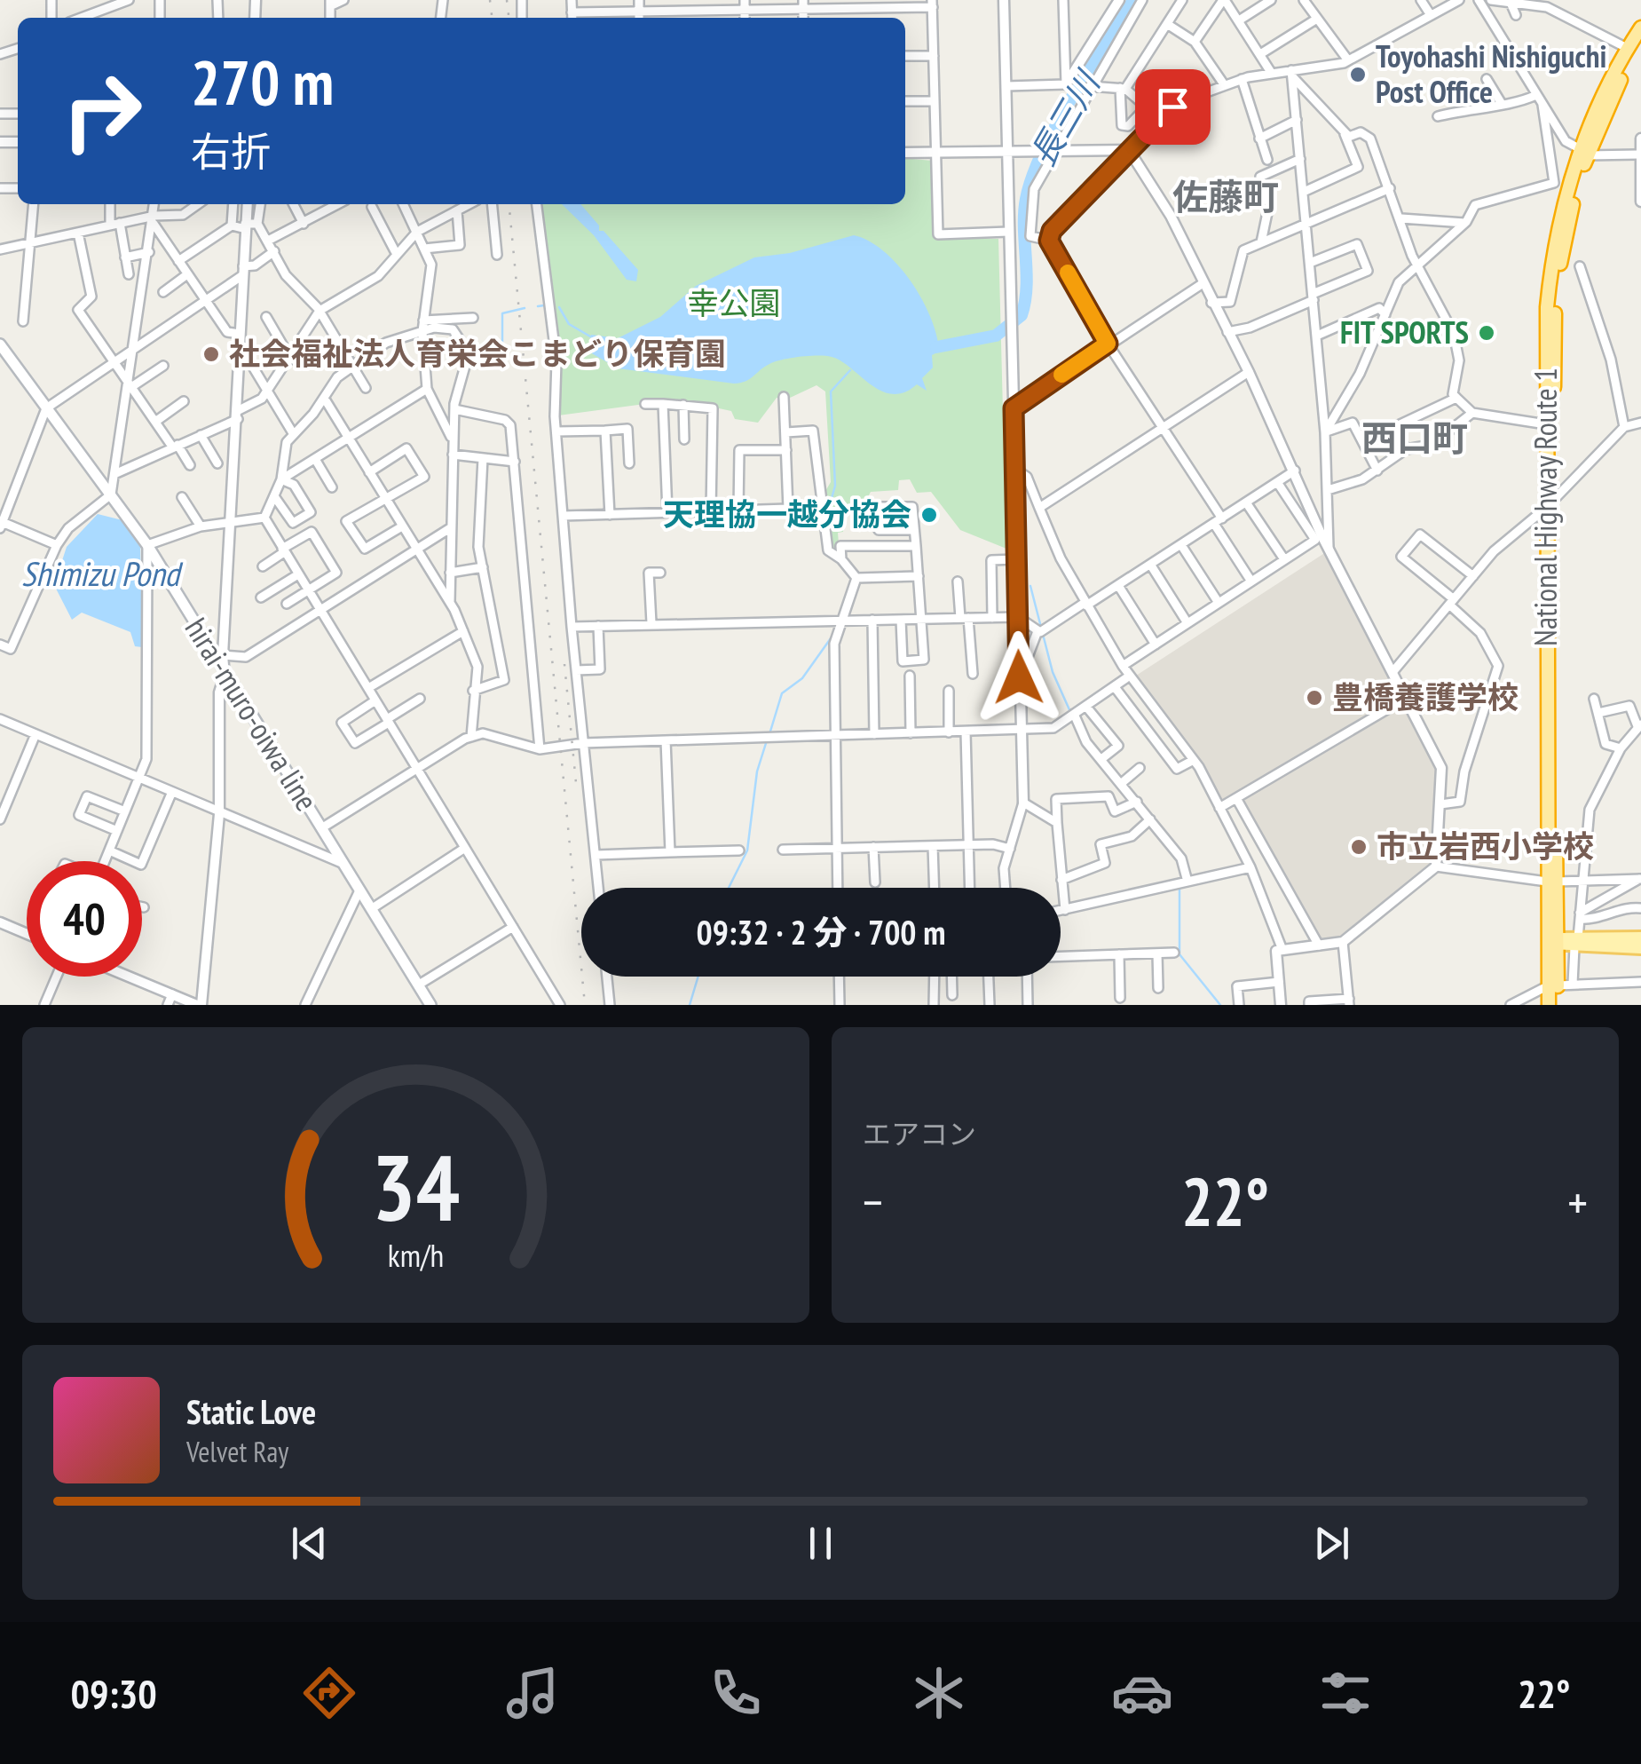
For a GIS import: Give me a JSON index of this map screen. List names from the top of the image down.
{
  "streets": {
    "highway": ["National Highway Route 1"],
    "main road": ["hirai-muro-oiwa line"]
  },
  "districts": ["佐藤町", "西口町"],
  "water": ["長三川", "Shimizu Pond"],
  "parks": ["幸公園"],
  "places": [
    "Toyohashi Nishiguchi Post Office",
    "FIT SPORTS",
    "社会福祉法人育栄会こまどり保育園",
    "天理協一越分協会",
    "豊橋養護学校",
    "市立岩西小学校"
  ],
  "page": {
    "turn": ["270 m", "右折"],
    "limit": "40",
    "trip": "09:32 · 2 分 · 700 m",
    "tile": "エアコン",
    "heat": ["−", "22°", "+"],
    "song": ["Static Love", "Velvet Ray"],
    "tabs": ["09:30", "22°"],
    "gauge": ["34", "km/h"]
  }
}
